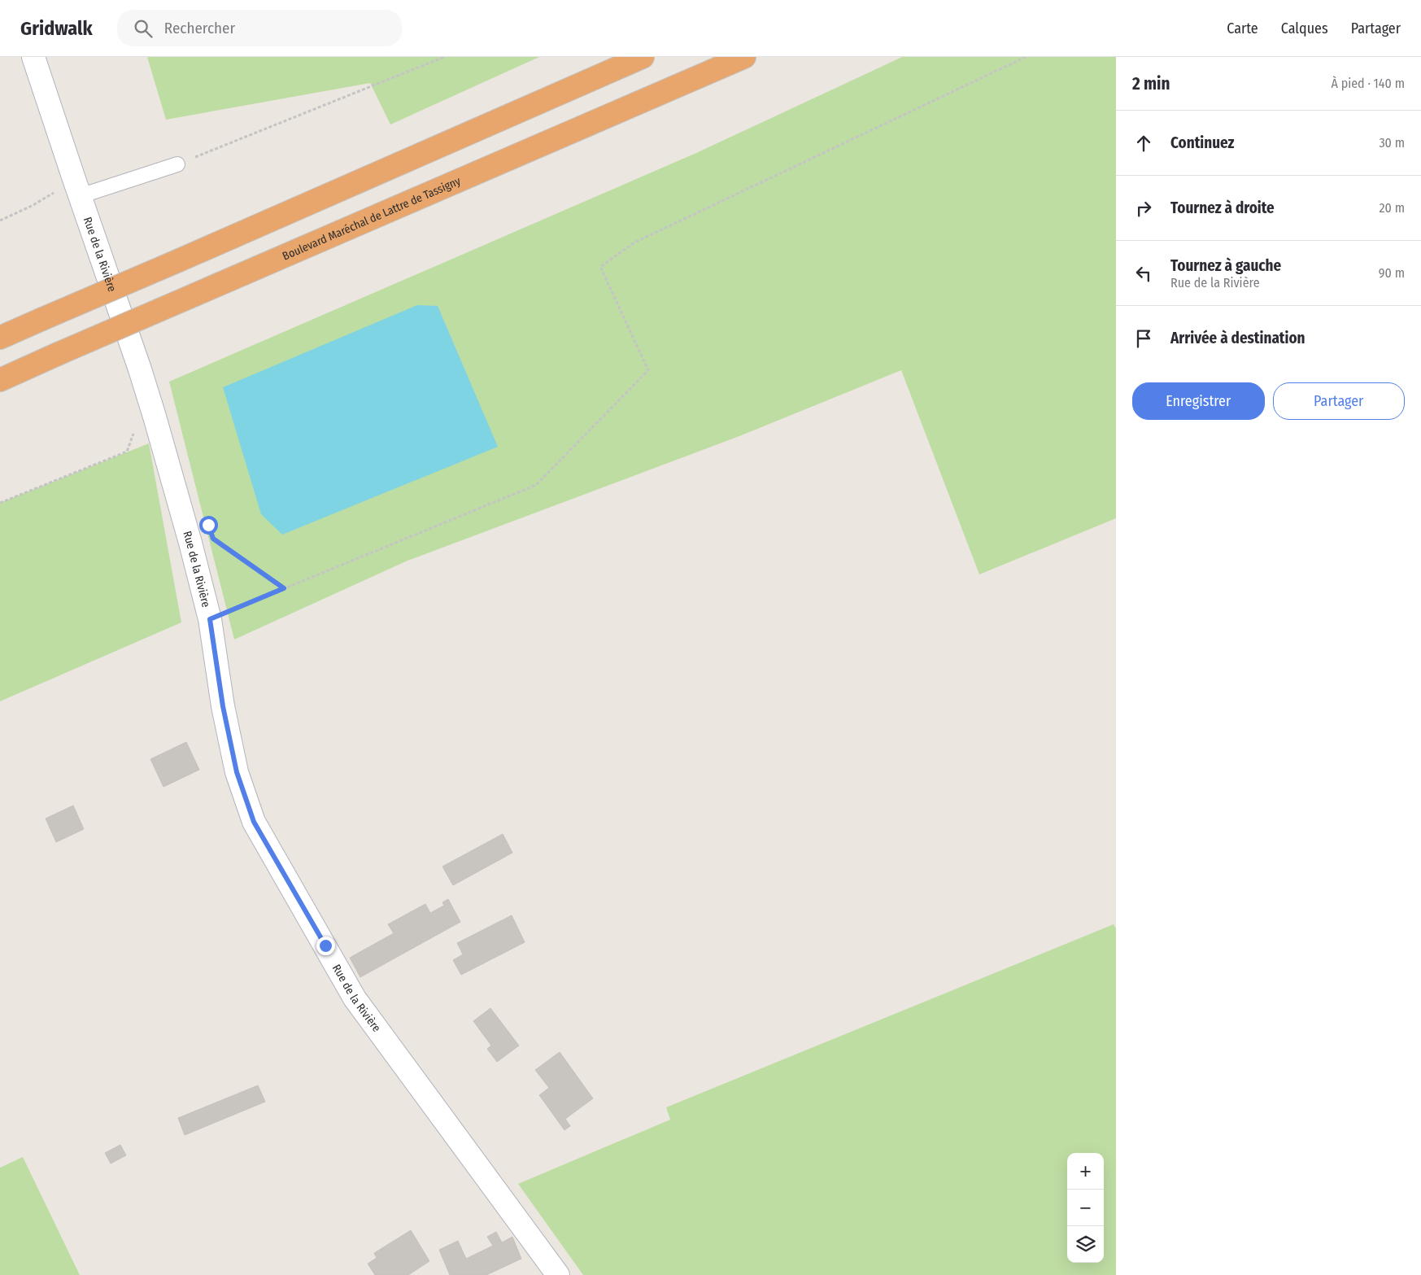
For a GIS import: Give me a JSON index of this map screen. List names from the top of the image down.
{
  "streets": {
    "highway": ["Boulevard Maréchal de Lattre de Tassigny"],
    "street": ["Rue de la Rivière"]
  },
  "page": {
    "header": "Gridwalk",
    "search": "Rechercher",
    "nav": ["Carte", "Calques", "Partager"],
    "heading": ["2 min", "À pied · 140 m"],
    "list": [
      ["Continuez", "30 m"],
      ["Tournez à droite", "20 m"],
      ["Tournez à gauche", "Rue de la Rivière", "90 m"],
      "Arrivée à destination"
    ],
    "buttons": ["Enregistrer", "Partager"],
    "map_buttons": ["+", "−"]
  }
}
